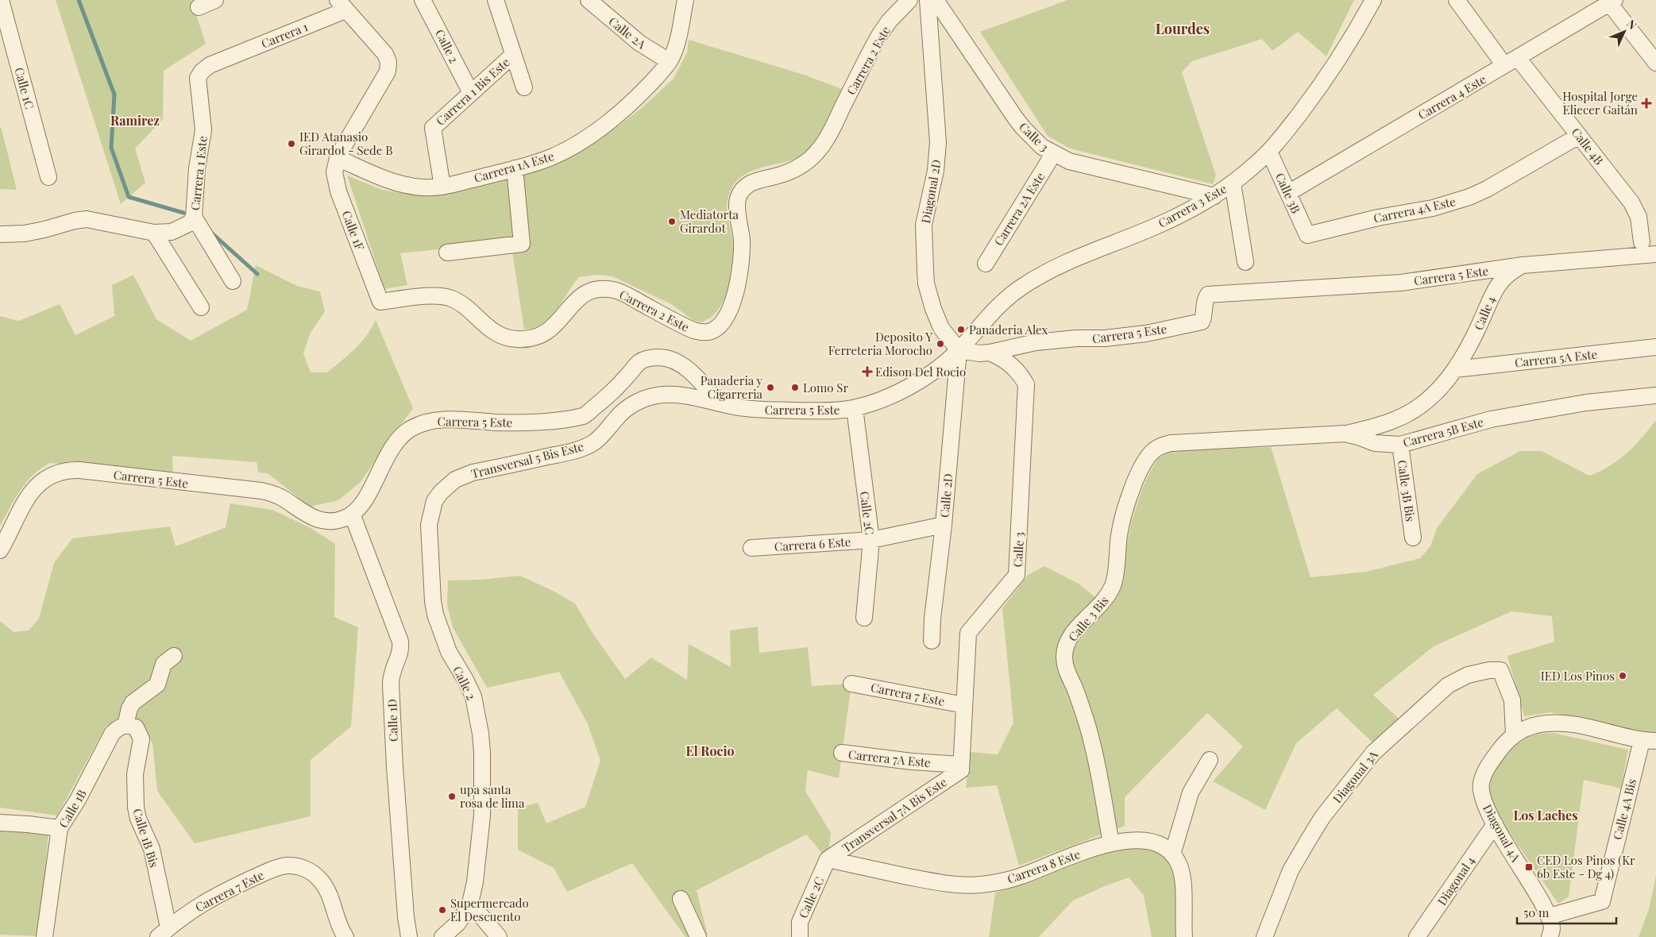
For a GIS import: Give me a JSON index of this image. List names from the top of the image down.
{
  "streets": {
    "street": [
      "Calle 2A",
      "Carrera 1",
      "Calle 2",
      "Carrera 2 Este",
      "Calle 1C",
      "Carrera 1 Bis Este",
      "Carrera 4 Este",
      "Calle 3",
      "Calle 4B",
      "Carrera 1A Este",
      "Carrera 1 Este",
      "Diagonal 2D",
      "Calle 3B",
      "Carrera 3 Este",
      "Carrera 2A Este",
      "Carrera 4A Este",
      "Calle 1F",
      "Carrera 5 Este",
      "Calle 4",
      "Carrera 5A Este",
      "Carrera 5B Este",
      "Transversal 5 Bis Este",
      "Calle 3B Bis",
      "Calle 2D",
      "Calle 2C",
      "Carrera 6 Este",
      "Calle 3 Bis",
      "Carrera 7 Este",
      "Calle 1D",
      "Carrera 7A Este",
      "Diagonal 3A",
      "Calle 1B",
      "Calle 4A Bis",
      "Transversal 7A Bis Este",
      "Diagonal 4A",
      "Calle 1B Bis",
      "Carrera 8 Este",
      "Diagonal 4"
    ]
  },
  "crossings": [
    ["Calle 2A", "Carrera 1A Este"],
    ["Carrera 1", "Carrera 1 Este"],
    ["Calle 2", "Carrera 1 Bis Este"],
    ["Calle 2", "Transversal 5 Bis Este"],
    ["Carrera 2 Este", "Calle 1F"],
    ["Carrera 1 Bis Este", "Carrera 1A Este"],
    ["Carrera 4 Este", "Calle 4B"],
    ["Carrera 4 Este", "Calle 3B"],
    ["Calle 3", "Carrera 3 Este"],
    ["Calle 3", "Carrera 2A Este"],
    ["Calle 3", "Carrera 5 Este"],
    ["Calle 3", "Carrera 7 Este"],
    ["Calle 3", "Carrera 7A Este"],
    ["Calle 3", "Transversal 7A Bis Este"],
    ["Calle 4B", "Carrera 4A Este"],
    ["Carrera 1A Este", "Calle 1F"],
    ["Diagonal 2D", "Carrera 3 Este"],
    ["Diagonal 2D", "Carrera 5 Este"],
    ["Diagonal 2D", "Calle 2D"],
    ["Calle 3B", "Carrera 3 Este"],
    ["Calle 3B", "Carrera 4A Este"],
    ["Carrera 3 Este", "Carrera 5 Este"],
    ["Carrera 3 Este", "Calle 2D"],
    ["Carrera 5 Este", "Calle 4"],
    ["Carrera 5 Este", "Transversal 5 Bis Este"],
    ["Carrera 5 Este", "Calle 2D"],
    ["Carrera 5 Este", "Calle 2C"],
    ["Carrera 5 Este", "Calle 1D"],
    ["Calle 4", "Carrera 5A Este"],
    ["Calle 4", "Carrera 5B Este"],
    ["Carrera 5B Este", "Calle 3B Bis"],
    ["Carrera 5B Este", "Calle 3 Bis"],
    ["Calle 2D", "Carrera 6 Este"],
    ["Calle 2C", "Carrera 6 Este"],
    ["Calle 2C", "Transversal 7A Bis Este"],
    ["Calle 2C", "Carrera 8 Este"],
    ["Calle 3 Bis", "Carrera 8 Este"],
    ["Carrera 7 Este", "Calle 1B Bis"],
    ["Carrera 7A Este", "Transversal 7A Bis Este"],
    ["Diagonal 3A", "Diagonal 4A"],
    ["Calle 1B", "Calle 1B Bis"],
    ["Calle 4A Bis", "Diagonal 4A"],
    ["Transversal 7A Bis Este", "Carrera 8 Este"],
    ["Diagonal 4A", "Diagonal 4"]
  ],
  "districts": [
    "Lourdes",
    "Ramirez",
    "El Rocio",
    "Los Laches"
  ],
  "places": {
    "health": ["Hospital Jorge Eliecer Gaitán", "Edison Del Rocio"],
    "other": [
      "IED Atanasio Girardot - Sede B",
      "Mediatorta Girardot",
      "Panaderia Alex",
      "Deposito Y Ferreteria Morocho",
      "Panaderia y Cigarreria",
      "Lomo Sr",
      "IED Los Pinos",
      "upa santa rosa de lima",
      "Supermercado El Descuento"
    ],
    "transit": ["CED Los Pinos (Kr 6b Este - Dg 4)"]
  },
  "scale_bar": "50 m",
  "north": "top right"
}
